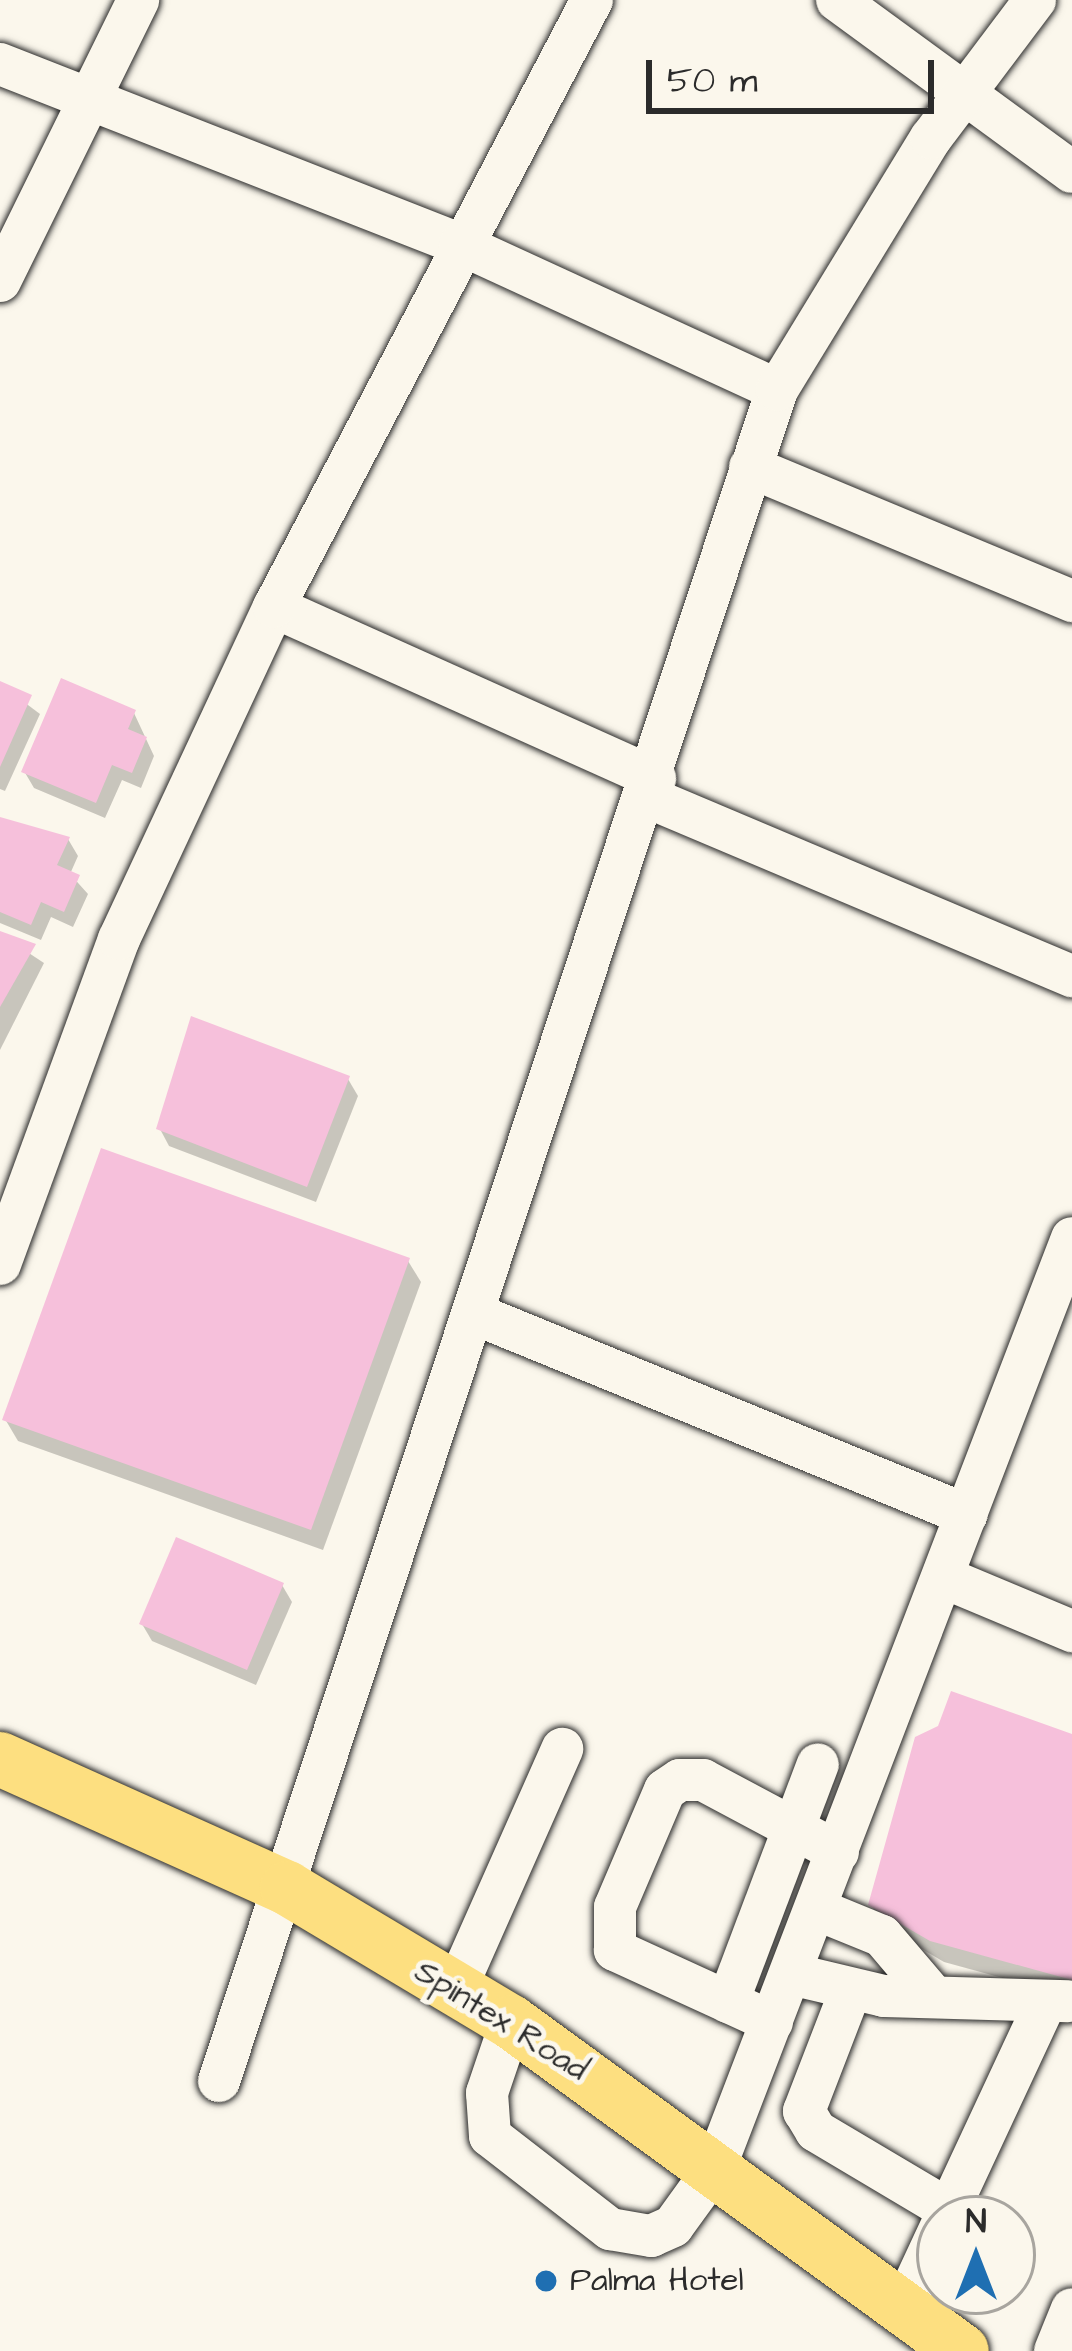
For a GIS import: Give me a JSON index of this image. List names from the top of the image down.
{
  "streets": {
    "main road": ["Spintex Road"]
  },
  "places": ["Palma Hotel"],
  "scale_bar": "50 m",
  "north": "top"
}
